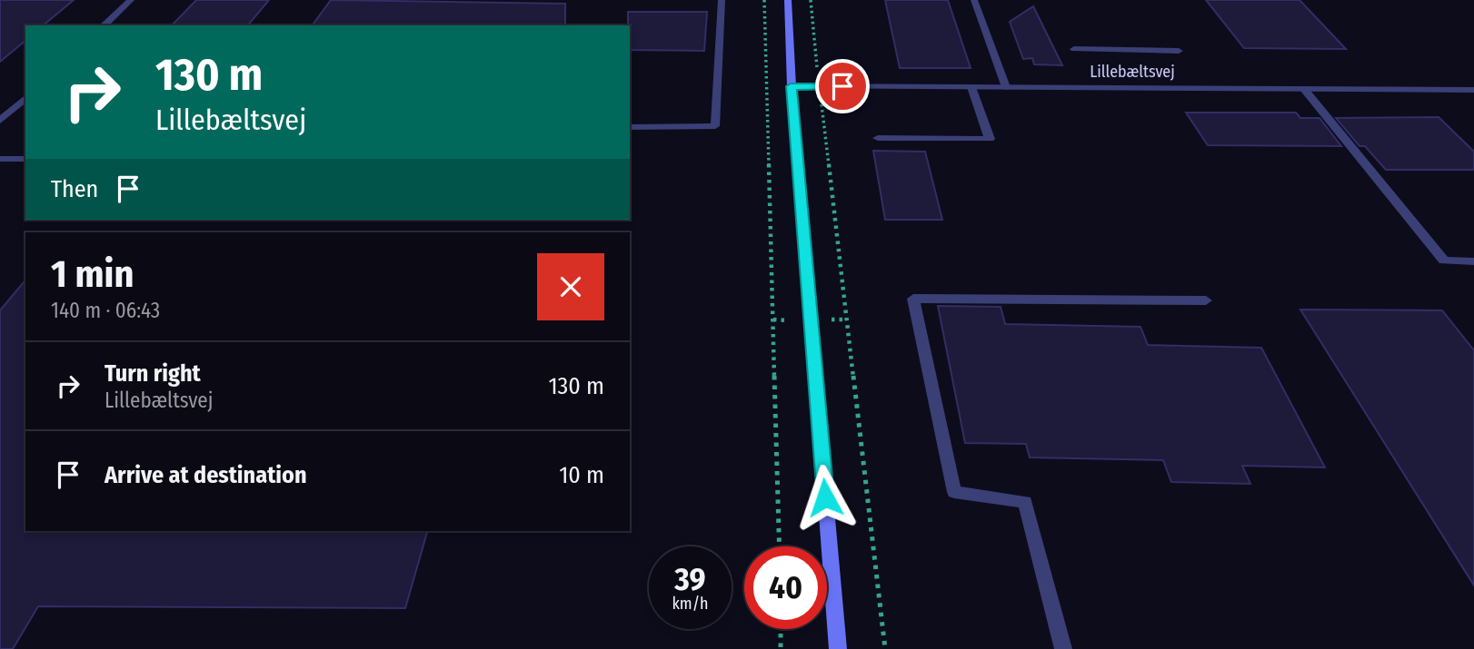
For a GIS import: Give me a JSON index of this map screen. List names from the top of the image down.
{
  "streets": {
    "street": ["Lillebæltsvej"]
  },
  "page": {
    "turn": ["130 m", "Lillebæltsvej"],
    "then": "Then",
    "heading": ["1 min", "140 m · 06:43"],
    "list": [
      {
        "name": "Turn right",
        "note": "Lillebæltsvej",
        "value": "130 m"
      },
      {
        "name": "Arrive at destination",
        "value": "10 m"
      }
    ],
    "speed": "39 km/h",
    "limit": "40"
  }
}
